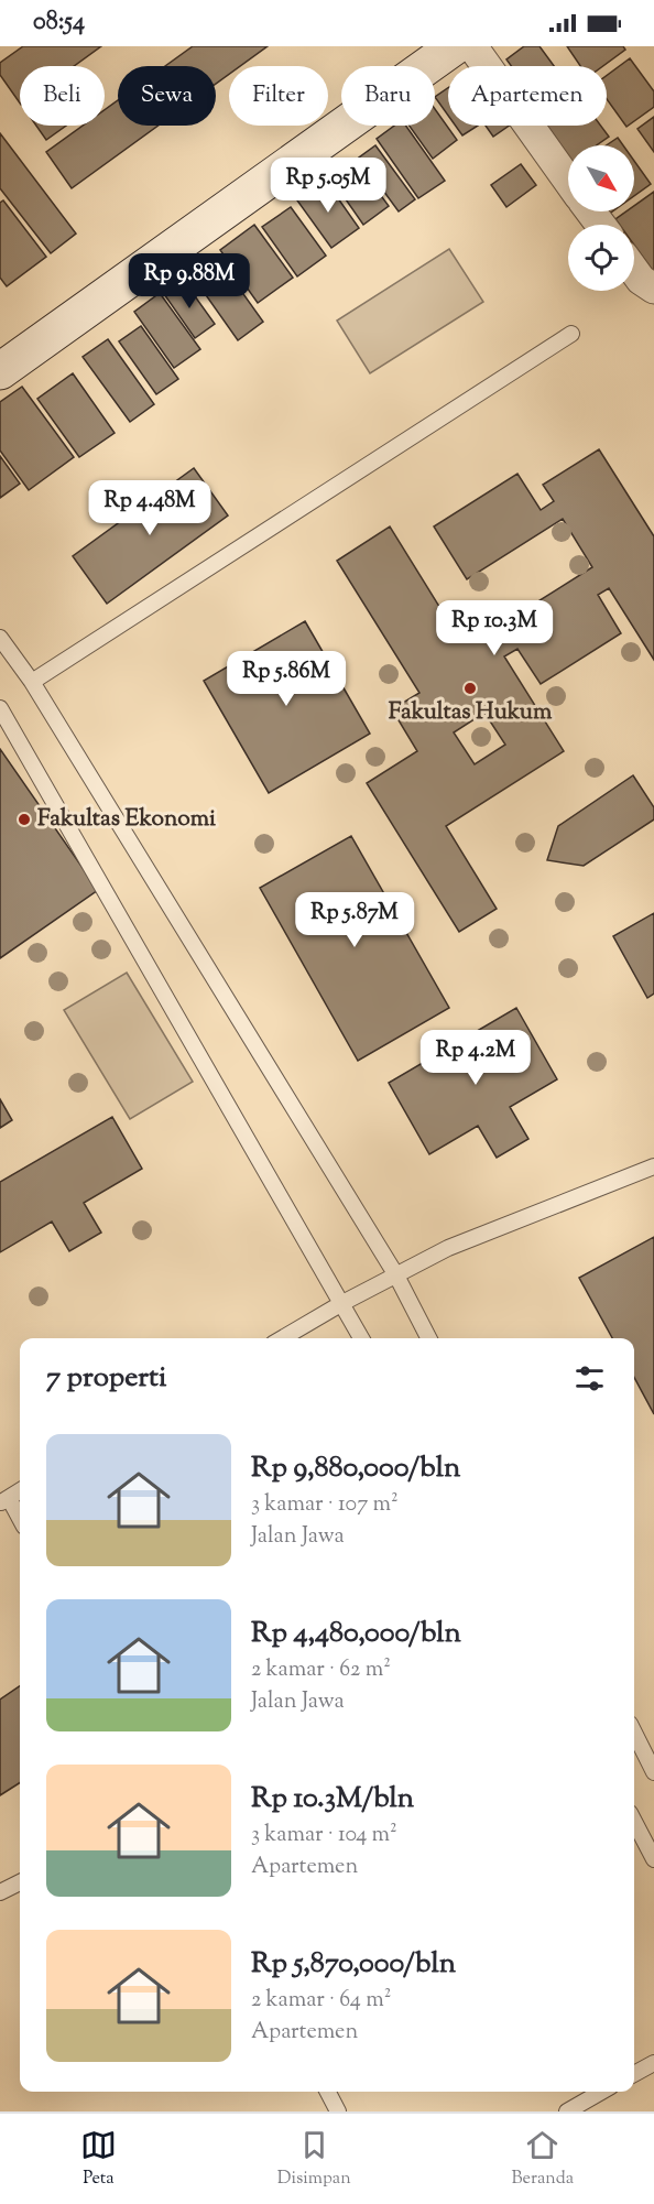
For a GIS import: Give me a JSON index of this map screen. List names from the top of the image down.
{
  "places": ["Fakultas Hukum", "Fakultas Ekonomi"],
  "north": "bottom right",
  "page": {
    "status": "08:54",
    "chip": [
      "Beli",
      "Sewa",
      "Filter",
      "Baru",
      "Apartemen"
    ],
    "price": [
      "Rp 5.05M",
      "Rp 9.88M",
      "Rp 4.48M",
      "Rp 10.3M",
      "Rp 5.86M",
      "Rp 5.87M",
      "Rp 4.2M"
    ],
    "heading": "7 properti",
    "list": [
      {
        "name": "Rp 9,880,000/bln",
        "note": "3 kamar · 107 m² · Jalan Jawa"
      },
      {
        "name": "Rp 4,480,000/bln",
        "note": "2 kamar · 62 m² · Jalan Jawa"
      },
      {
        "name": "Rp 10.3M/bln",
        "note": "3 kamar · 104 m² · Apartemen"
      },
      {
        "name": "Rp 5,870,000/bln",
        "note": "2 kamar · 64 m² · Apartemen"
      }
    ],
    "tabs": ["Peta", "Disimpan", "Beranda"]
  }
}
